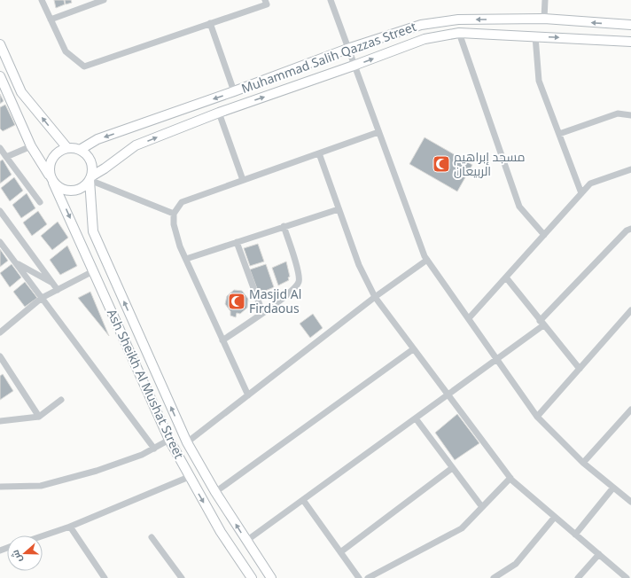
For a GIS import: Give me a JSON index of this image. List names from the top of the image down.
{
  "streets": {
    "street": ["Muhammad Salih Qazzas Street", "Ash Sheikh Al Mushat Street"]
  },
  "crossings": [
    ["Muhammad Salih Qazzas Street", "Ash Sheikh Al Mushat Street"]
  ],
  "places": {
    "mosque": ["مسجد إبراهيم الربيعان", "Masjid Al Firdaous"]
  },
  "north": "left"
}
